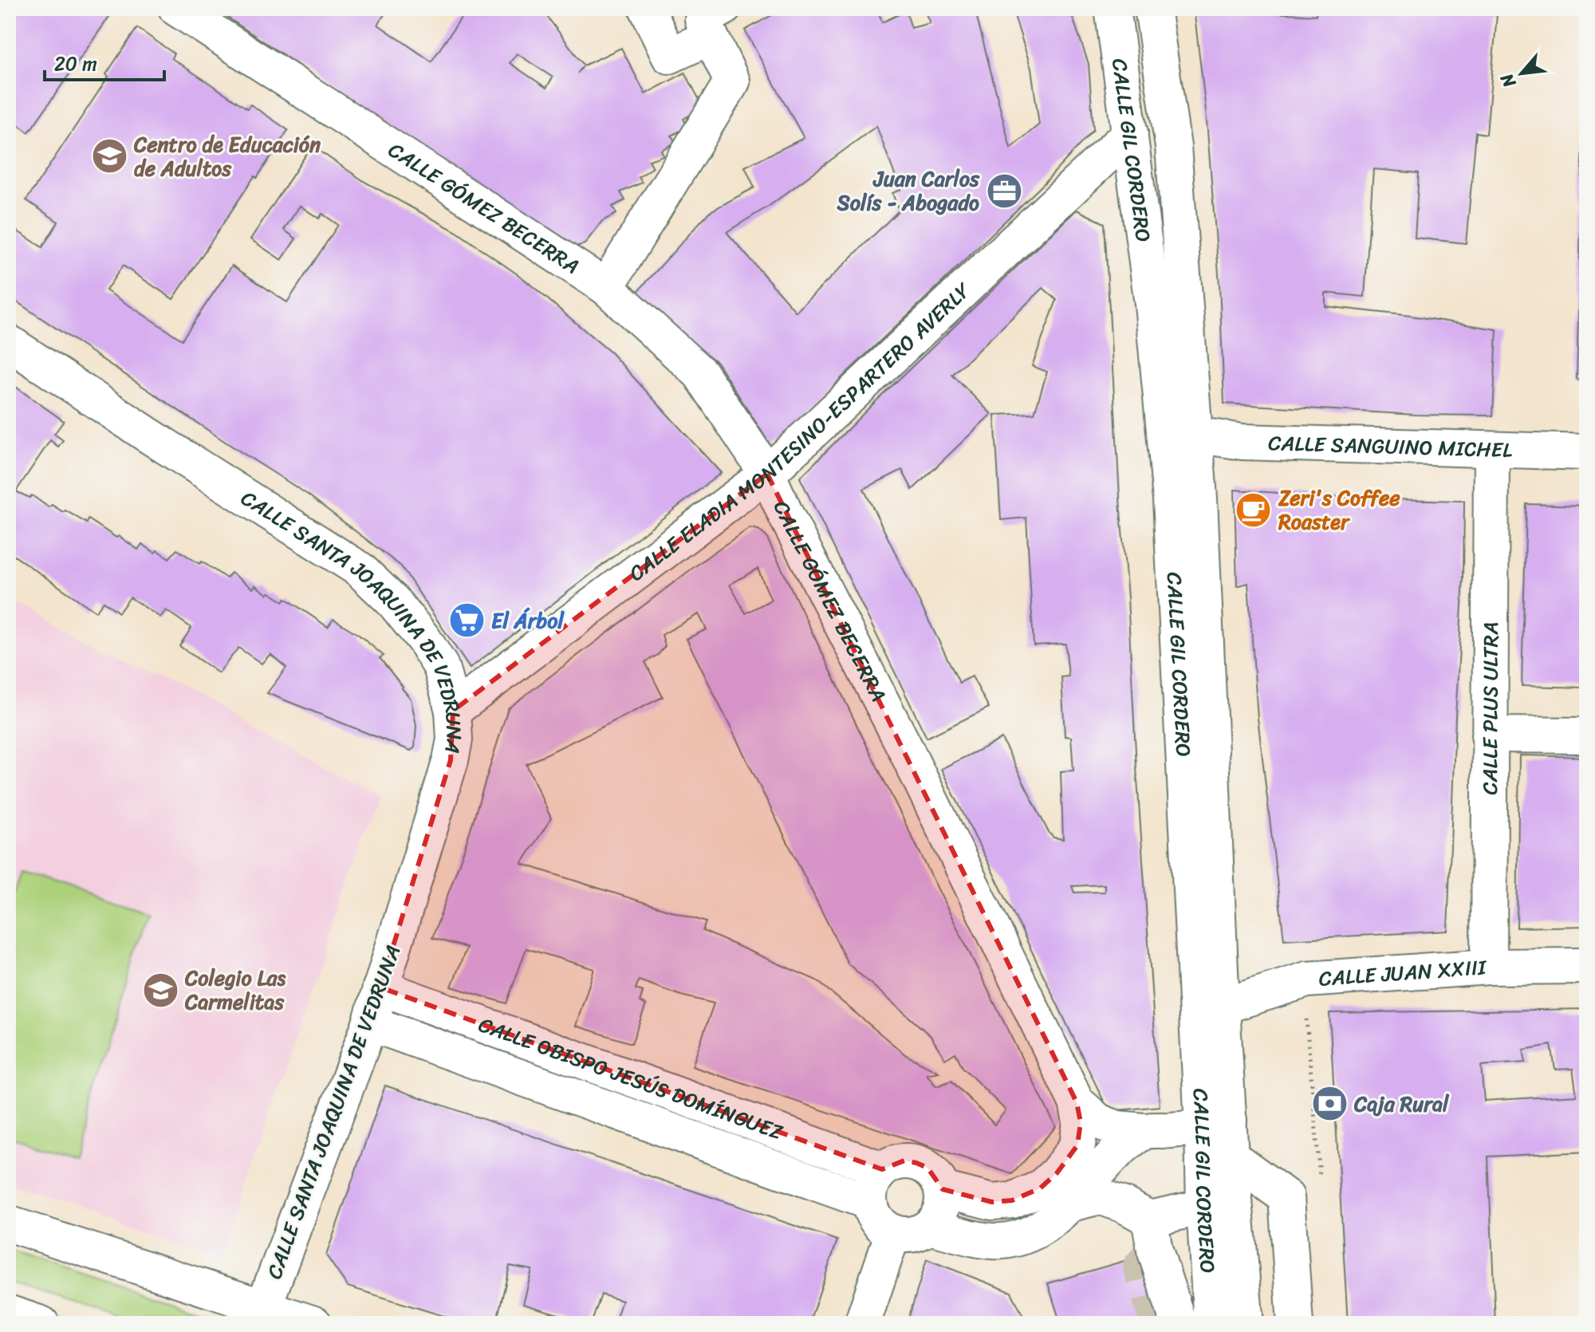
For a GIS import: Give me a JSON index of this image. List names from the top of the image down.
{
  "streets": {
    "street": [
      "CALLE GIL CORDERO",
      "CALLE GÓMEZ BECERRA",
      "CALLE ELADIA MONTESINO-ESPARTERO AVERLY",
      "CALLE SANGUINO MICHEL",
      "CALLE SANTA JOAQUINA DE VEDRUNA",
      "CALLE PLUS ULTRA",
      "CALLE JUAN XXIII",
      "CALLE OBISPO JESÚS DOMÍNGUEZ"
    ]
  },
  "crossings": [
    ["CALLE GIL CORDERO", "CALLE ELADIA MONTESINO-ESPARTERO AVERLY"],
    ["CALLE GIL CORDERO", "CALLE SANGUINO MICHEL"],
    ["CALLE GIL CORDERO", "CALLE JUAN XXIII"],
    ["CALLE GÓMEZ BECERRA", "CALLE ELADIA MONTESINO-ESPARTERO AVERLY"],
    ["CALLE ELADIA MONTESINO-ESPARTERO AVERLY", "CALLE SANTA JOAQUINA DE VEDRUNA"],
    ["CALLE SANGUINO MICHEL", "CALLE PLUS ULTRA"],
    ["CALLE SANTA JOAQUINA DE VEDRUNA", "CALLE OBISPO JESÚS DOMÍNGUEZ"],
    ["CALLE PLUS ULTRA", "CALLE JUAN XXIII"]
  ],
  "places": {
    "school or university": ["Centro de Educación de Adultos", "Colegio Las Carmelitas"],
    "office": ["Juan Carlos Solís - Abogado"],
    "cafe": ["Zeri's Coffee Roaster"],
    "supermarket": ["El Árbol"],
    "bank": ["Caja Rural"]
  },
  "scale_bar": "20 m",
  "north": "bottom left"
}
